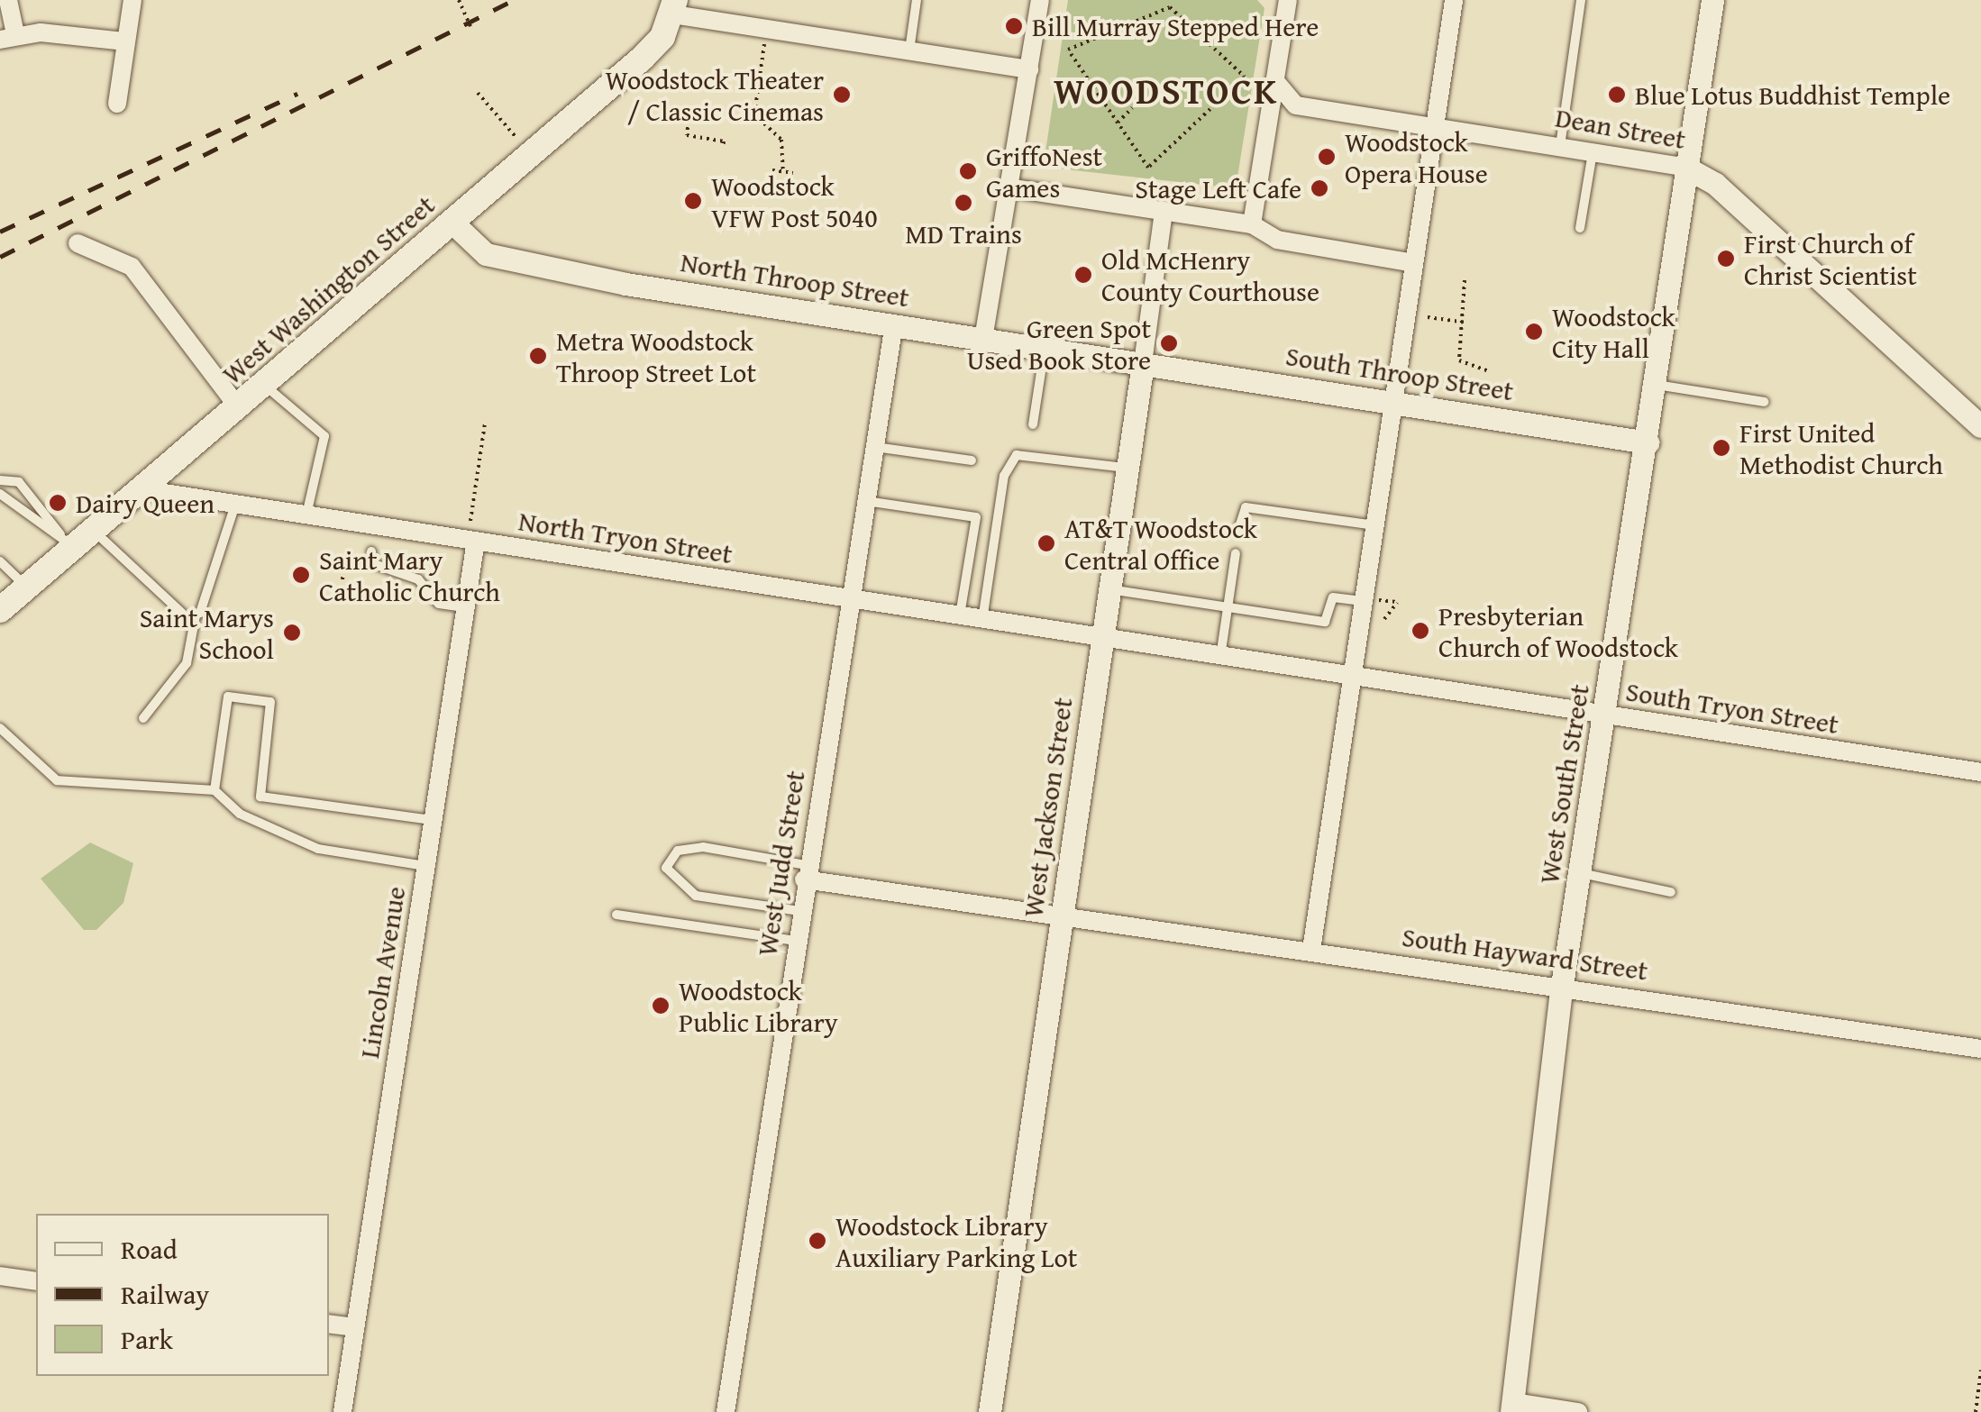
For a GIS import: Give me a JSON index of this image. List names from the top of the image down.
{
  "streets": {
    "main road": ["West Washington Street"],
    "street": [
      "Dean Street",
      "North Throop Street",
      "South Throop Street",
      "North Tryon Street",
      "South Tryon Street",
      "West South Street",
      "West Jackson Street",
      "West Judd Street",
      "South Hayward Street",
      "Lincoln Avenue"
    ]
  },
  "crossings": [
    ["Dean Street", "West South Street"],
    ["North Throop Street", "West Washington Street"],
    ["North Throop Street", "South Throop Street"],
    ["North Throop Street", "West Jackson Street"],
    ["North Throop Street", "West Judd Street"],
    ["West Washington Street", "North Tryon Street"],
    ["South Throop Street", "West South Street"],
    ["South Throop Street", "West Jackson Street"],
    ["North Tryon Street", "South Tryon Street"],
    ["North Tryon Street", "West Jackson Street"],
    ["North Tryon Street", "West Judd Street"],
    ["North Tryon Street", "Lincoln Avenue"],
    ["South Tryon Street", "West South Street"],
    ["South Tryon Street", "West Jackson Street"],
    ["West South Street", "South Hayward Street"],
    ["West Jackson Street", "South Hayward Street"],
    ["West Judd Street", "South Hayward Street"]
  ],
  "districts": ["WOODSTOCK"],
  "places": [
    "Bill Murray Stepped Here",
    "Woodstock Theater / Classic Cinemas",
    "Blue Lotus Buddhist Temple",
    "Woodstock Opera House",
    "GriffoNest Games",
    "Stage Left Cafe",
    "Woodstock VFW Post 5040",
    "MD Trains",
    "First Church of Christ Scientist",
    "Old McHenry County Courthouse",
    "Woodstock City Hall",
    "Green Spot Used Book Store",
    "Metra Woodstock Throop Street Lot",
    "First United Methodist Church",
    "Dairy Queen",
    "AT&T Woodstock Central Office",
    "Saint Mary Catholic Church",
    "Presbyterian Church of Woodstock",
    "Saint Marys School",
    "Woodstock Public Library",
    "Woodstock Library Auxiliary Parking Lot"
  ],
  "legend": ["Road", "Railway", "Park"]
}
